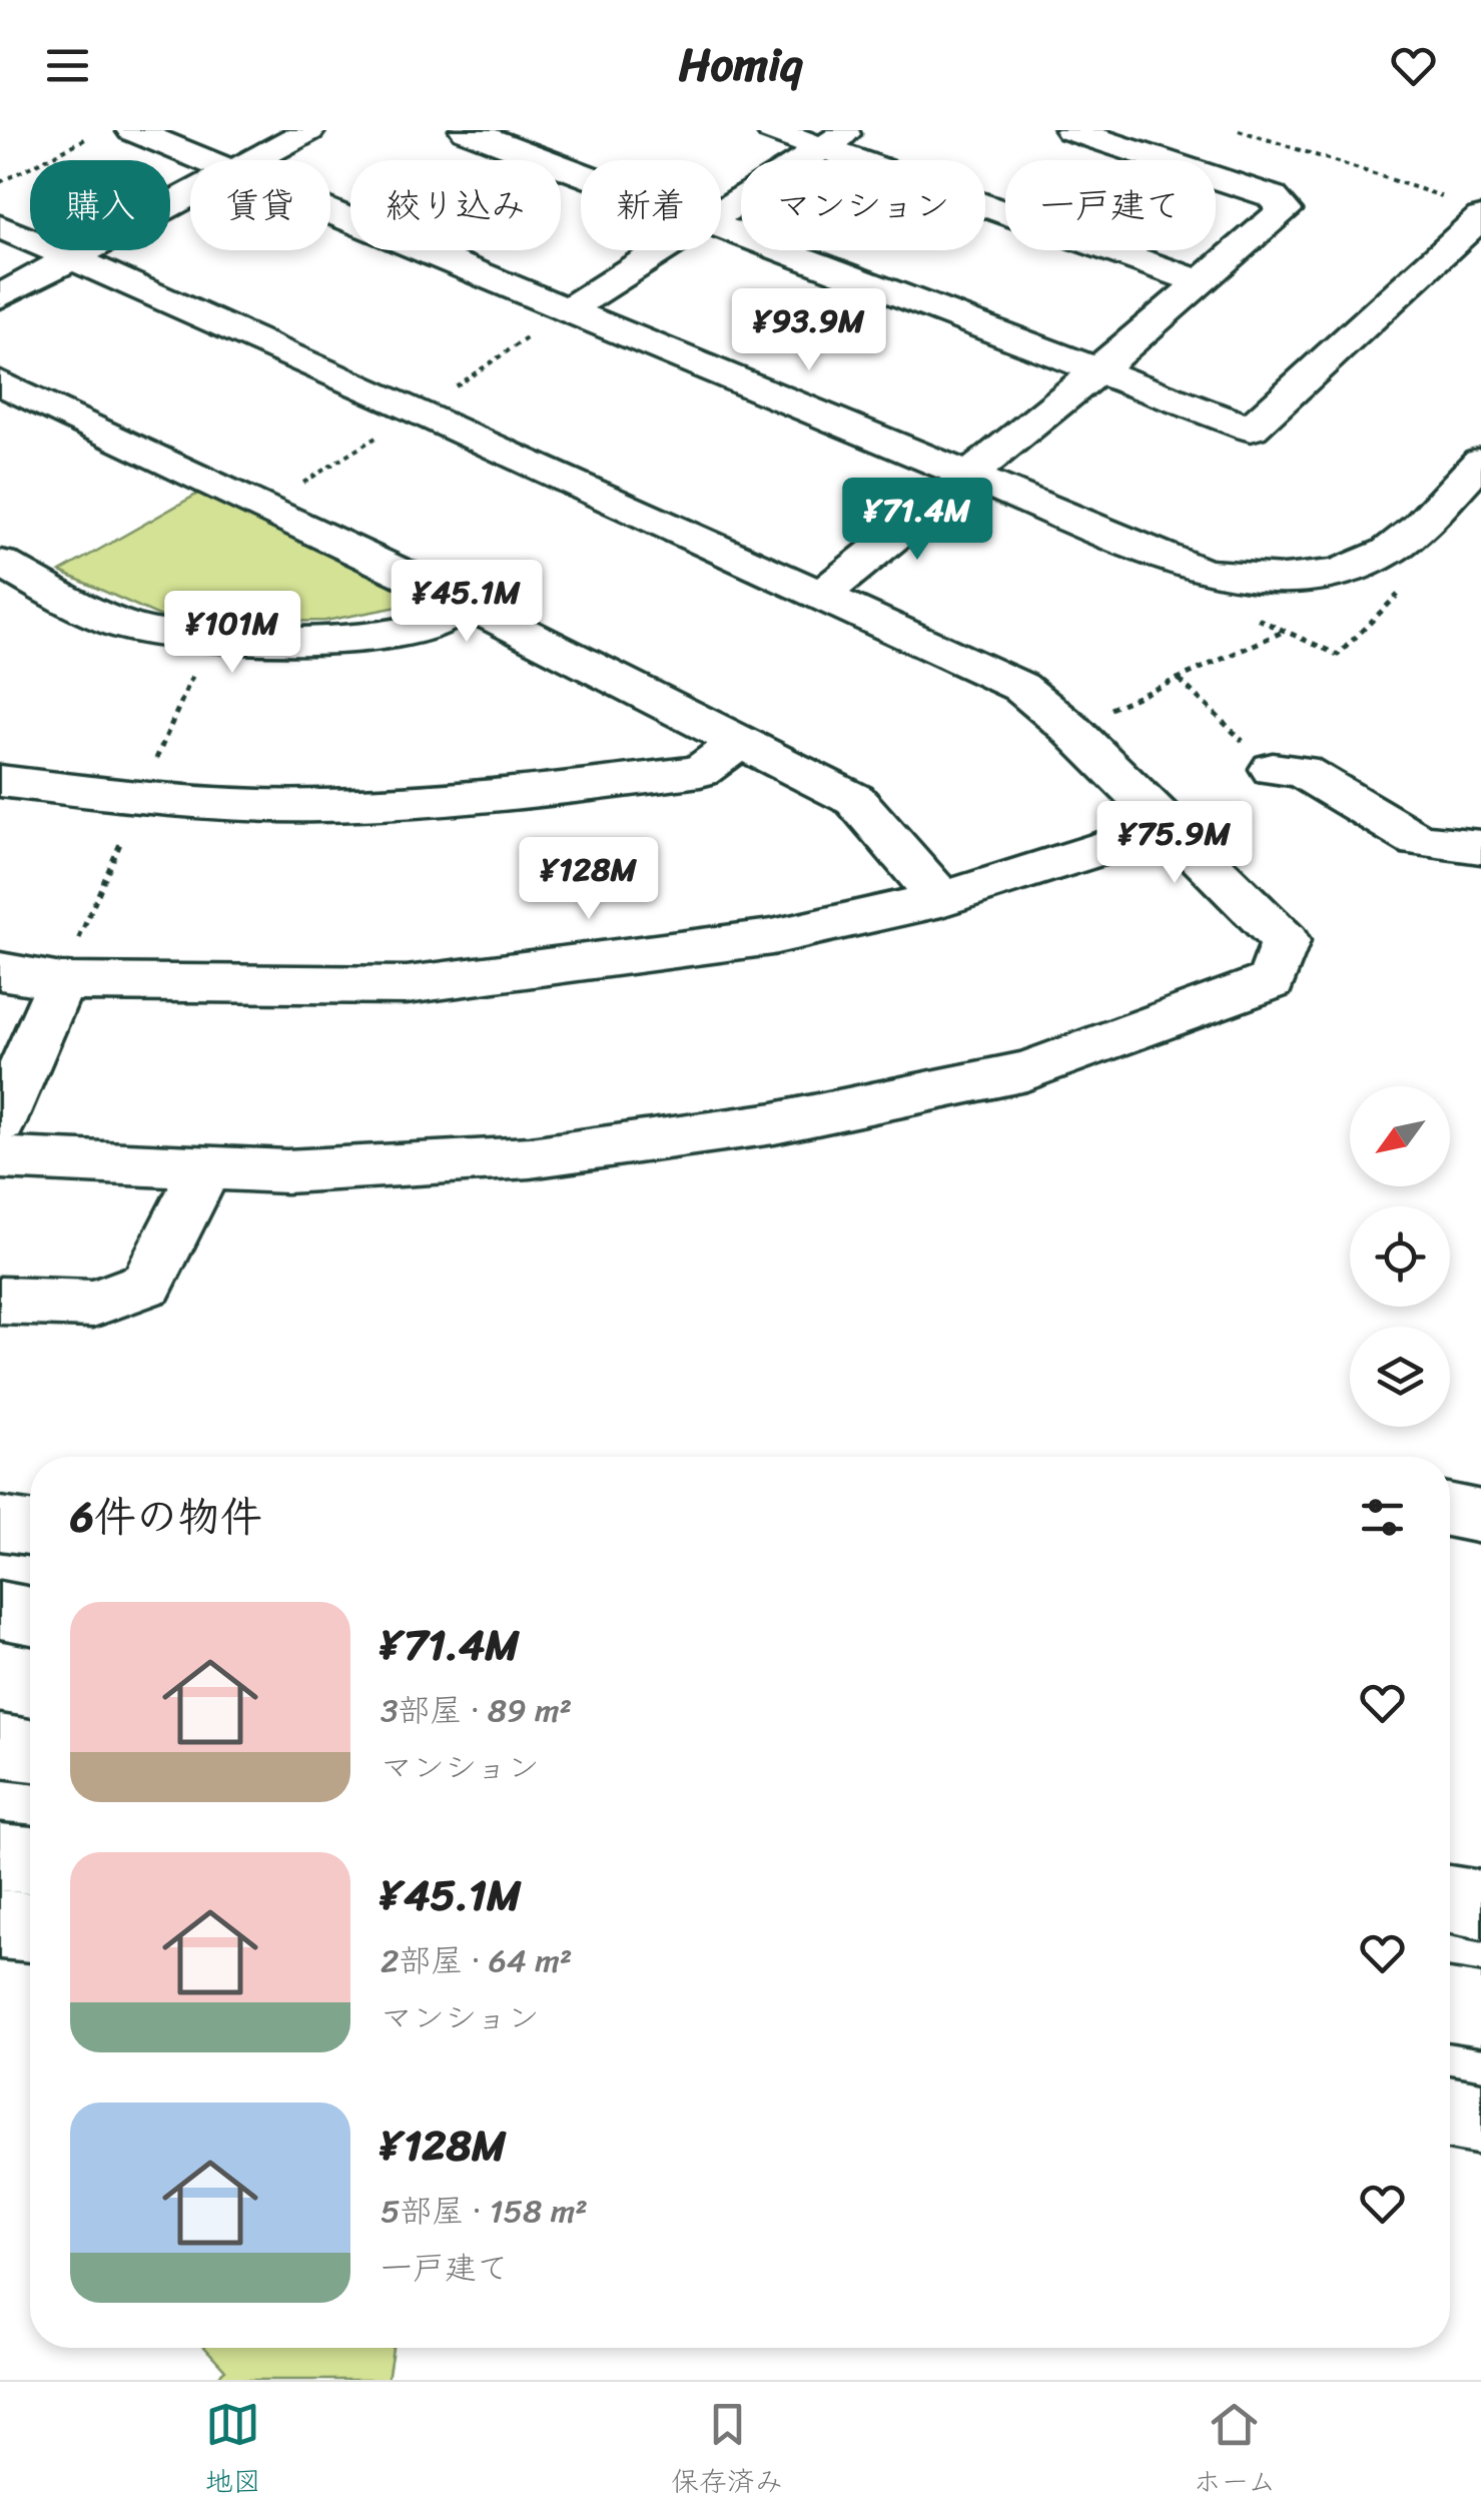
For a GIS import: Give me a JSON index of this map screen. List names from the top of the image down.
{
  "north": "bottom left",
  "page": {
    "header": "Homiq",
    "chip": [
      "購入",
      "賃貸",
      "絞り込み",
      "新着",
      "マンション",
      "一戸建て"
    ],
    "price": [
      "¥93.9M",
      "¥71.4M",
      "¥45.1M",
      "¥101M",
      "¥75.9M",
      "¥128M"
    ],
    "heading": "6件の物件",
    "list": [
      {
        "name": "¥71.4M",
        "note": "3部屋 · 89 m² · マンション"
      },
      {
        "name": "¥45.1M",
        "note": "2部屋 · 64 m² · マンション"
      },
      {
        "name": "¥128M",
        "note": "5部屋 · 158 m² · 一戸建て"
      }
    ],
    "tabs": ["地図", "保存済み", "ホーム"]
  }
}
